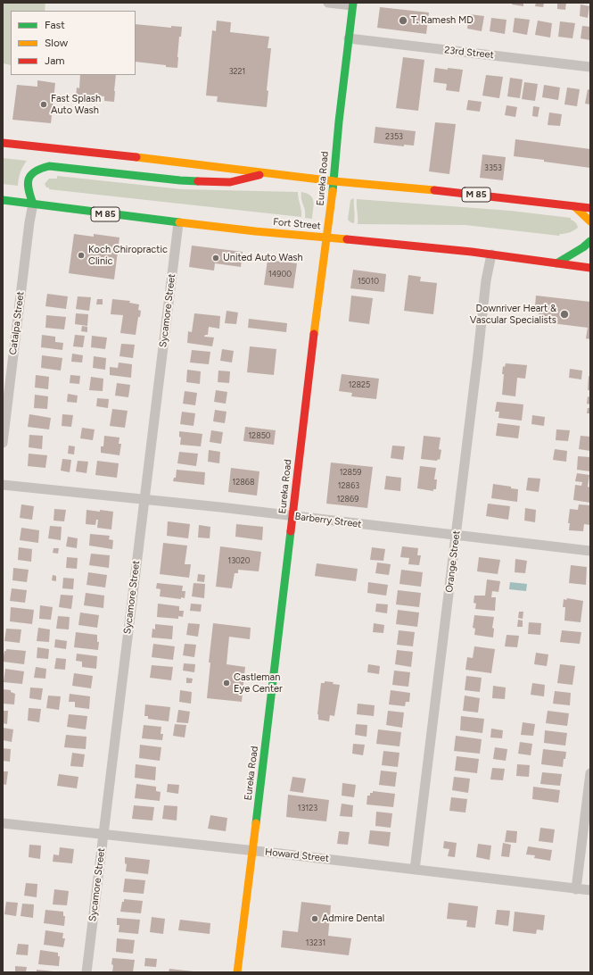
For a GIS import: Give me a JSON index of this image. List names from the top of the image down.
{
  "streets": {
    "main road": ["Eureka Road", "M 85", "Fort Street"],
    "street": [
      "23rd Street",
      "Sycamore Street",
      "Catalpa Street",
      "Barberry Street",
      "Orange Street",
      "Howard Street"
    ]
  },
  "crossings": [
    ["23rd Street", "Eureka Road"],
    ["Eureka Road", "M 85"],
    ["Eureka Road", "Fort Street"],
    ["Eureka Road", "Barberry Street"],
    ["Eureka Road", "Howard Street"],
    ["Fort Street", "Sycamore Street"],
    ["Fort Street", "Catalpa Street"],
    ["Fort Street", "Orange Street"],
    ["Sycamore Street", "Barberry Street"],
    ["Sycamore Street", "Howard Street"],
    ["Barberry Street", "Orange Street"],
    ["Orange Street", "Howard Street"]
  ],
  "places": [
    "T. Ramesh MD",
    "Fast Splash Auto Wash",
    "Koch Chiropractic Clinic",
    "United Auto Wash",
    "Downriver Heart & Vascular Specialists",
    "Castleman Eye Center",
    "Admire Dental"
  ],
  "house_numbers": [
    "3221",
    "2353",
    "3353",
    "14900",
    "15010",
    "12825",
    "12850",
    "12859",
    "12868",
    "12863",
    "12869",
    "13020",
    "13123",
    "13231"
  ],
  "legend": ["Fast", "Slow", "Jam"]
}
